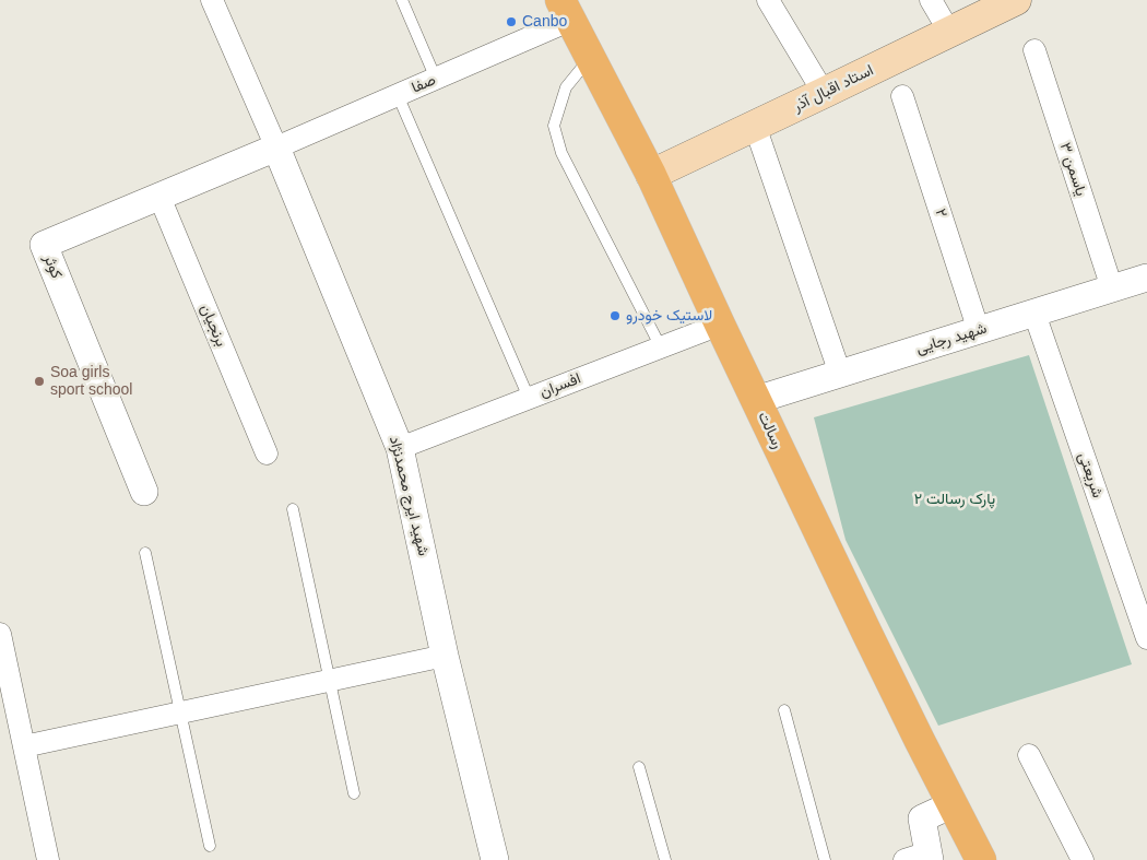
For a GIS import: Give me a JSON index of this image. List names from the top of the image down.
{
  "streets": {
    "main road": ["استاد اقبال آذر", "رسالت"],
    "street": [
      "صفا",
      "یاسمن ۳",
      "۲",
      "کوثر",
      "برنجیان",
      "شهید رجایی",
      "افسران",
      "شریعتی",
      "شهید ایرج محمدنژاد"
    ]
  },
  "crossings": [
    ["صفا", "کوثر"],
    ["صفا", "رسالت"],
    ["صفا", "شهید ایرج محمدنژاد"],
    ["استاد اقبال آذر", "رسالت"],
    ["یاسمن ۳", "شهید رجایی"],
    ["۲", "شهید رجایی"],
    ["کوثر", "برنجیان"],
    ["کوثر", "شهید ایرج محمدنژاد"],
    ["شهید رجایی", "رسالت"],
    ["شهید رجایی", "شریعتی"],
    ["افسران", "رسالت"],
    ["افسران", "شهید ایرج محمدنژاد"]
  ],
  "parks": ["پارک رسالت ۲"],
  "places": ["Canbo", "لاستیک خودرو", "Soa girls sport school"]
}
